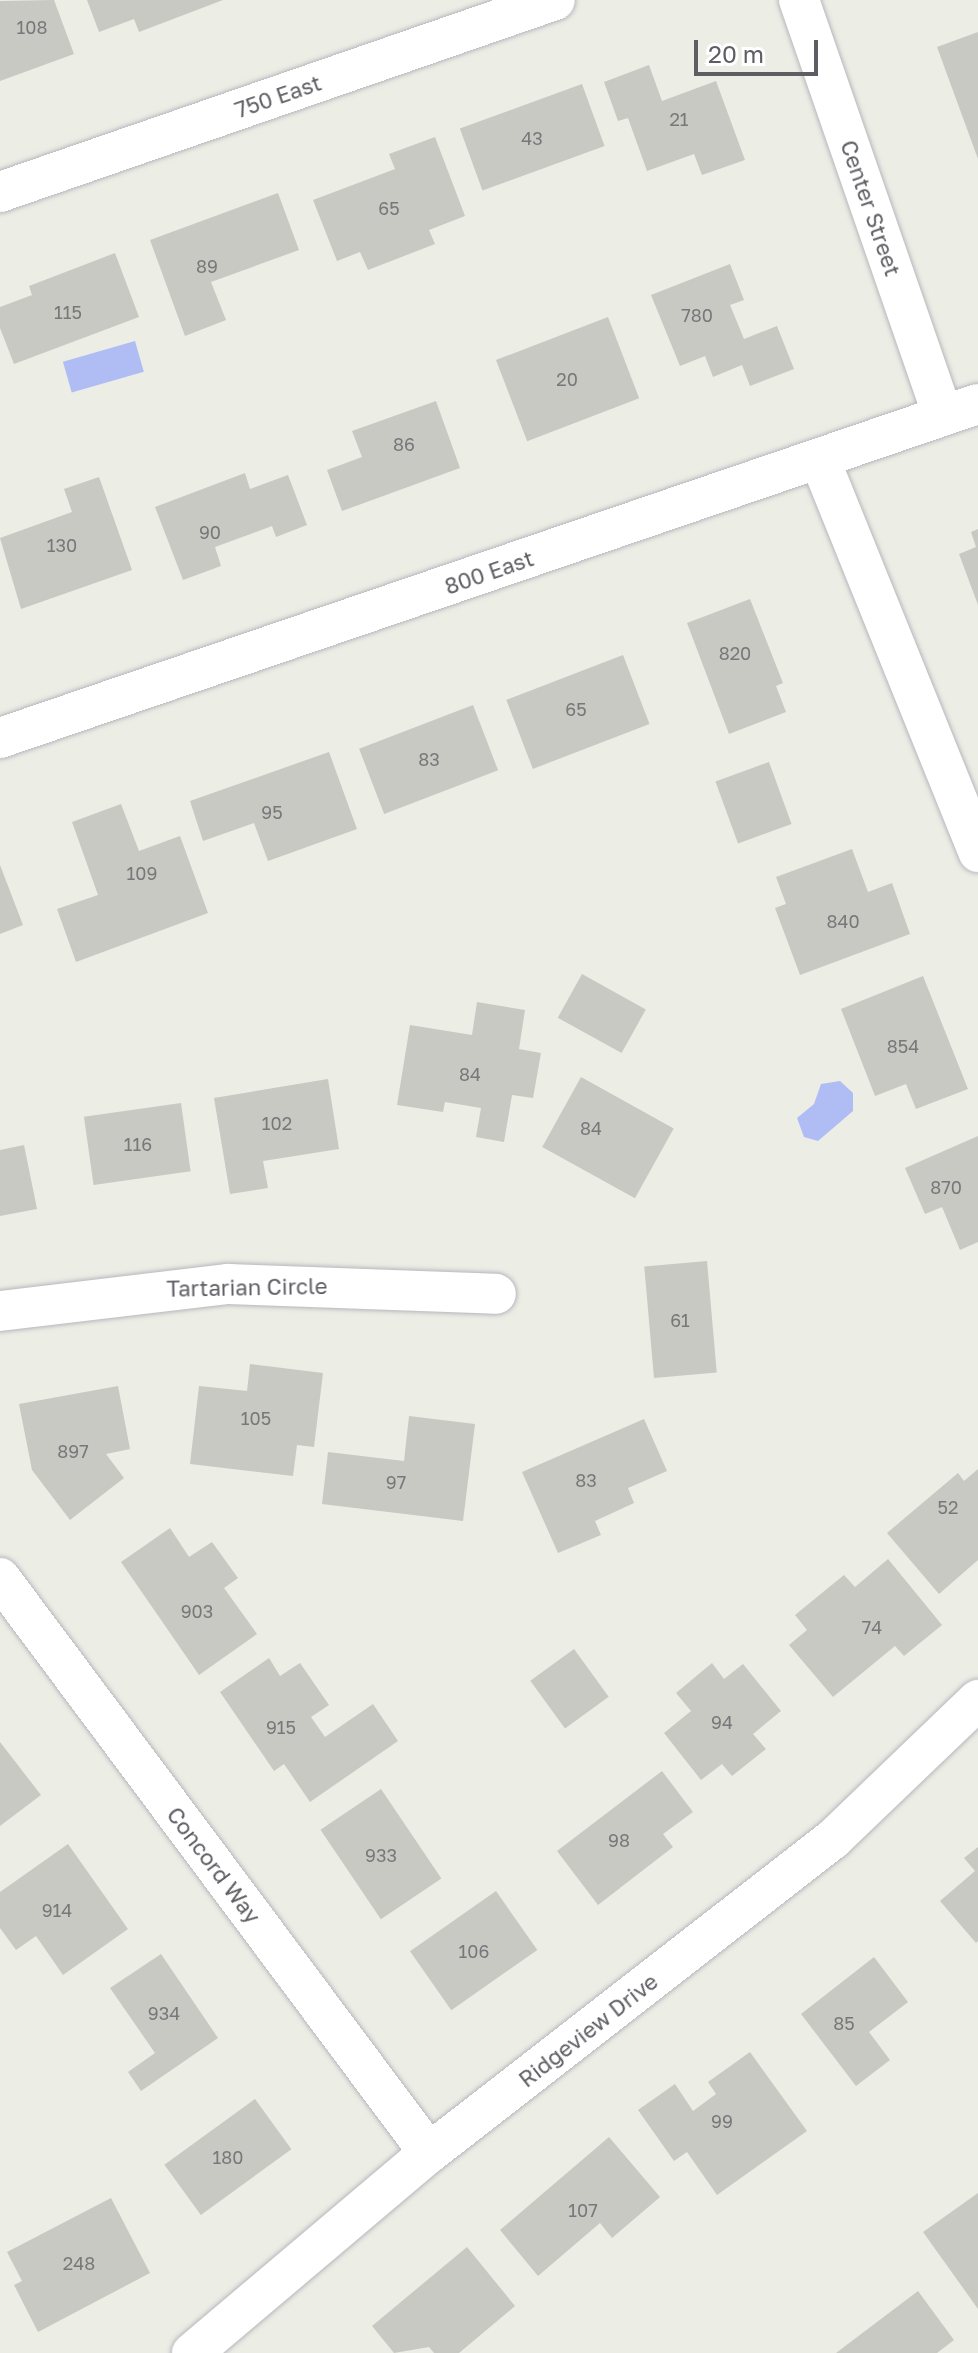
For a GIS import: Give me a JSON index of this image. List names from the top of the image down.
{
  "streets": {
    "street": [
      "750 East",
      "Center Street",
      "800 East",
      "Tartarian Circle",
      "Concord Way",
      "Ridgeview Drive"
    ]
  },
  "crossings": [
    ["Center Street", "800 East"],
    ["Concord Way", "Ridgeview Drive"]
  ],
  "house_numbers": [
    "108",
    "21",
    "43",
    "65",
    "89",
    "115",
    "780",
    "20",
    "86",
    "90",
    "130",
    "820",
    "65",
    "83",
    "95",
    "109",
    "840",
    "854",
    "84",
    "102",
    "84",
    "116",
    "870",
    "61",
    "105",
    "897",
    "83",
    "97",
    "52",
    "903",
    "74",
    "94",
    "915",
    "98",
    "933",
    "914",
    "106",
    "934",
    "85",
    "99",
    "180",
    "107",
    "248"
  ],
  "scale_bar": "20 m"
}
